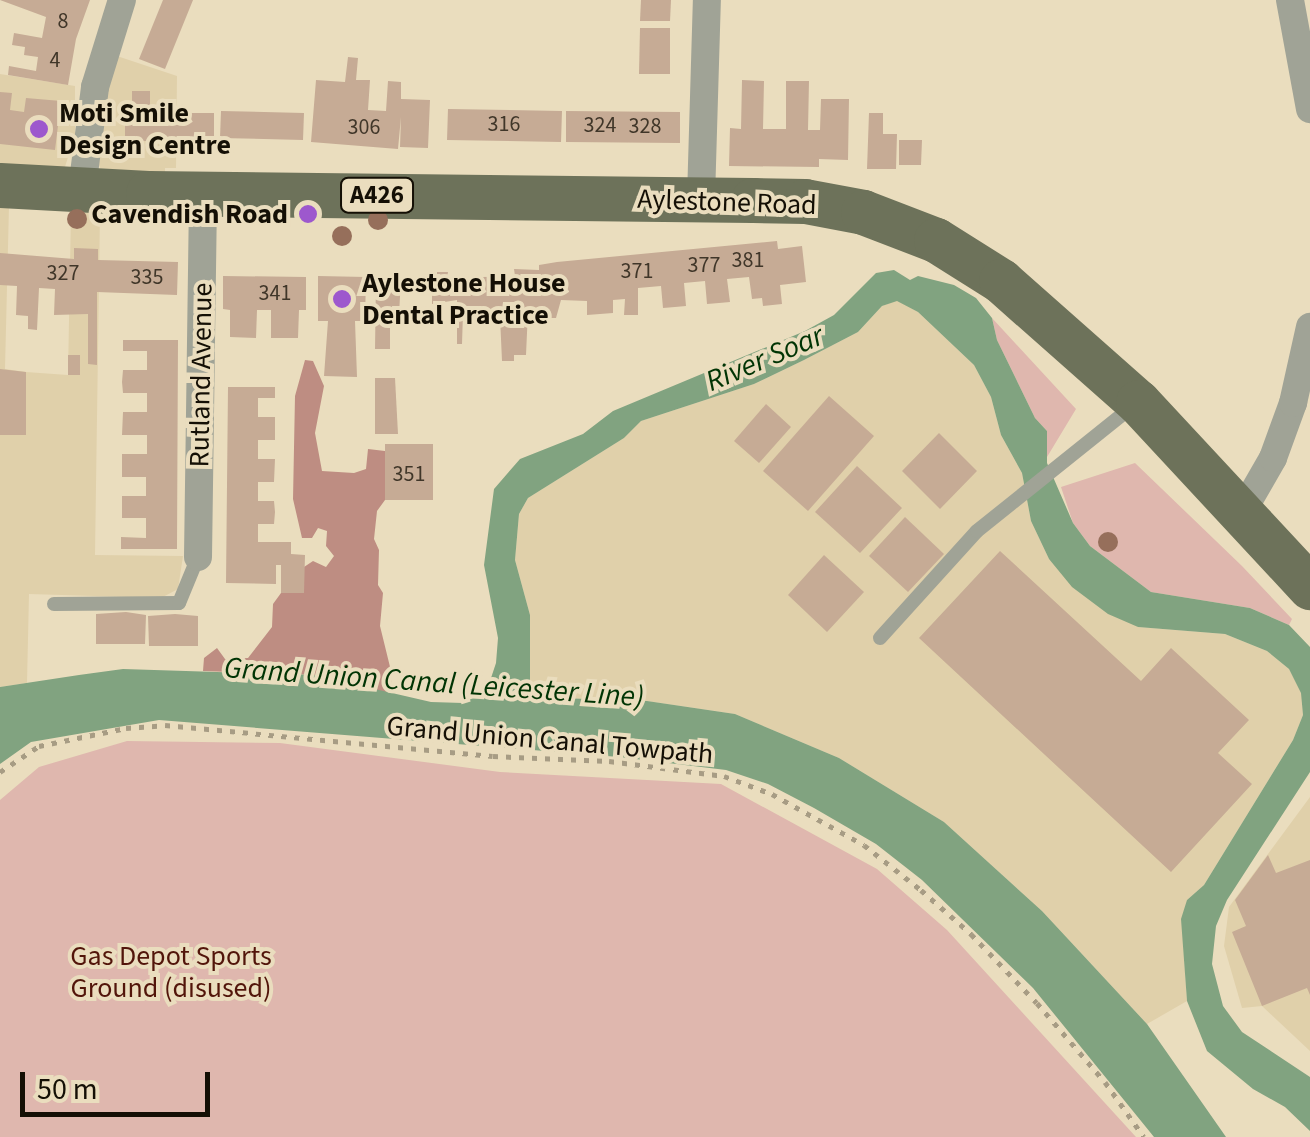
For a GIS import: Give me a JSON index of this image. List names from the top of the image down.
{
  "streets": {
    "main road": ["A426", "Aylestone Road"],
    "street": ["Rutland Avenue"],
    "path": ["Grand Union Canal Towpath"]
  },
  "crossings": [
    ["Aylestone Road", "Rutland Avenue"]
  ],
  "water": ["River Soar", "Grand Union Canal (Leicester Line)"],
  "parks": ["Gas Depot Sports Ground (disused)"],
  "places": ["Moti Smile Design Centre", "Cavendish Road", "Aylestone House Dental Practice"],
  "house_numbers": [
    "8",
    "4",
    "316",
    "324",
    "328",
    "306",
    "381",
    "377",
    "371",
    "327",
    "335",
    "341",
    "351"
  ],
  "scale_bar": "50 m"
}
